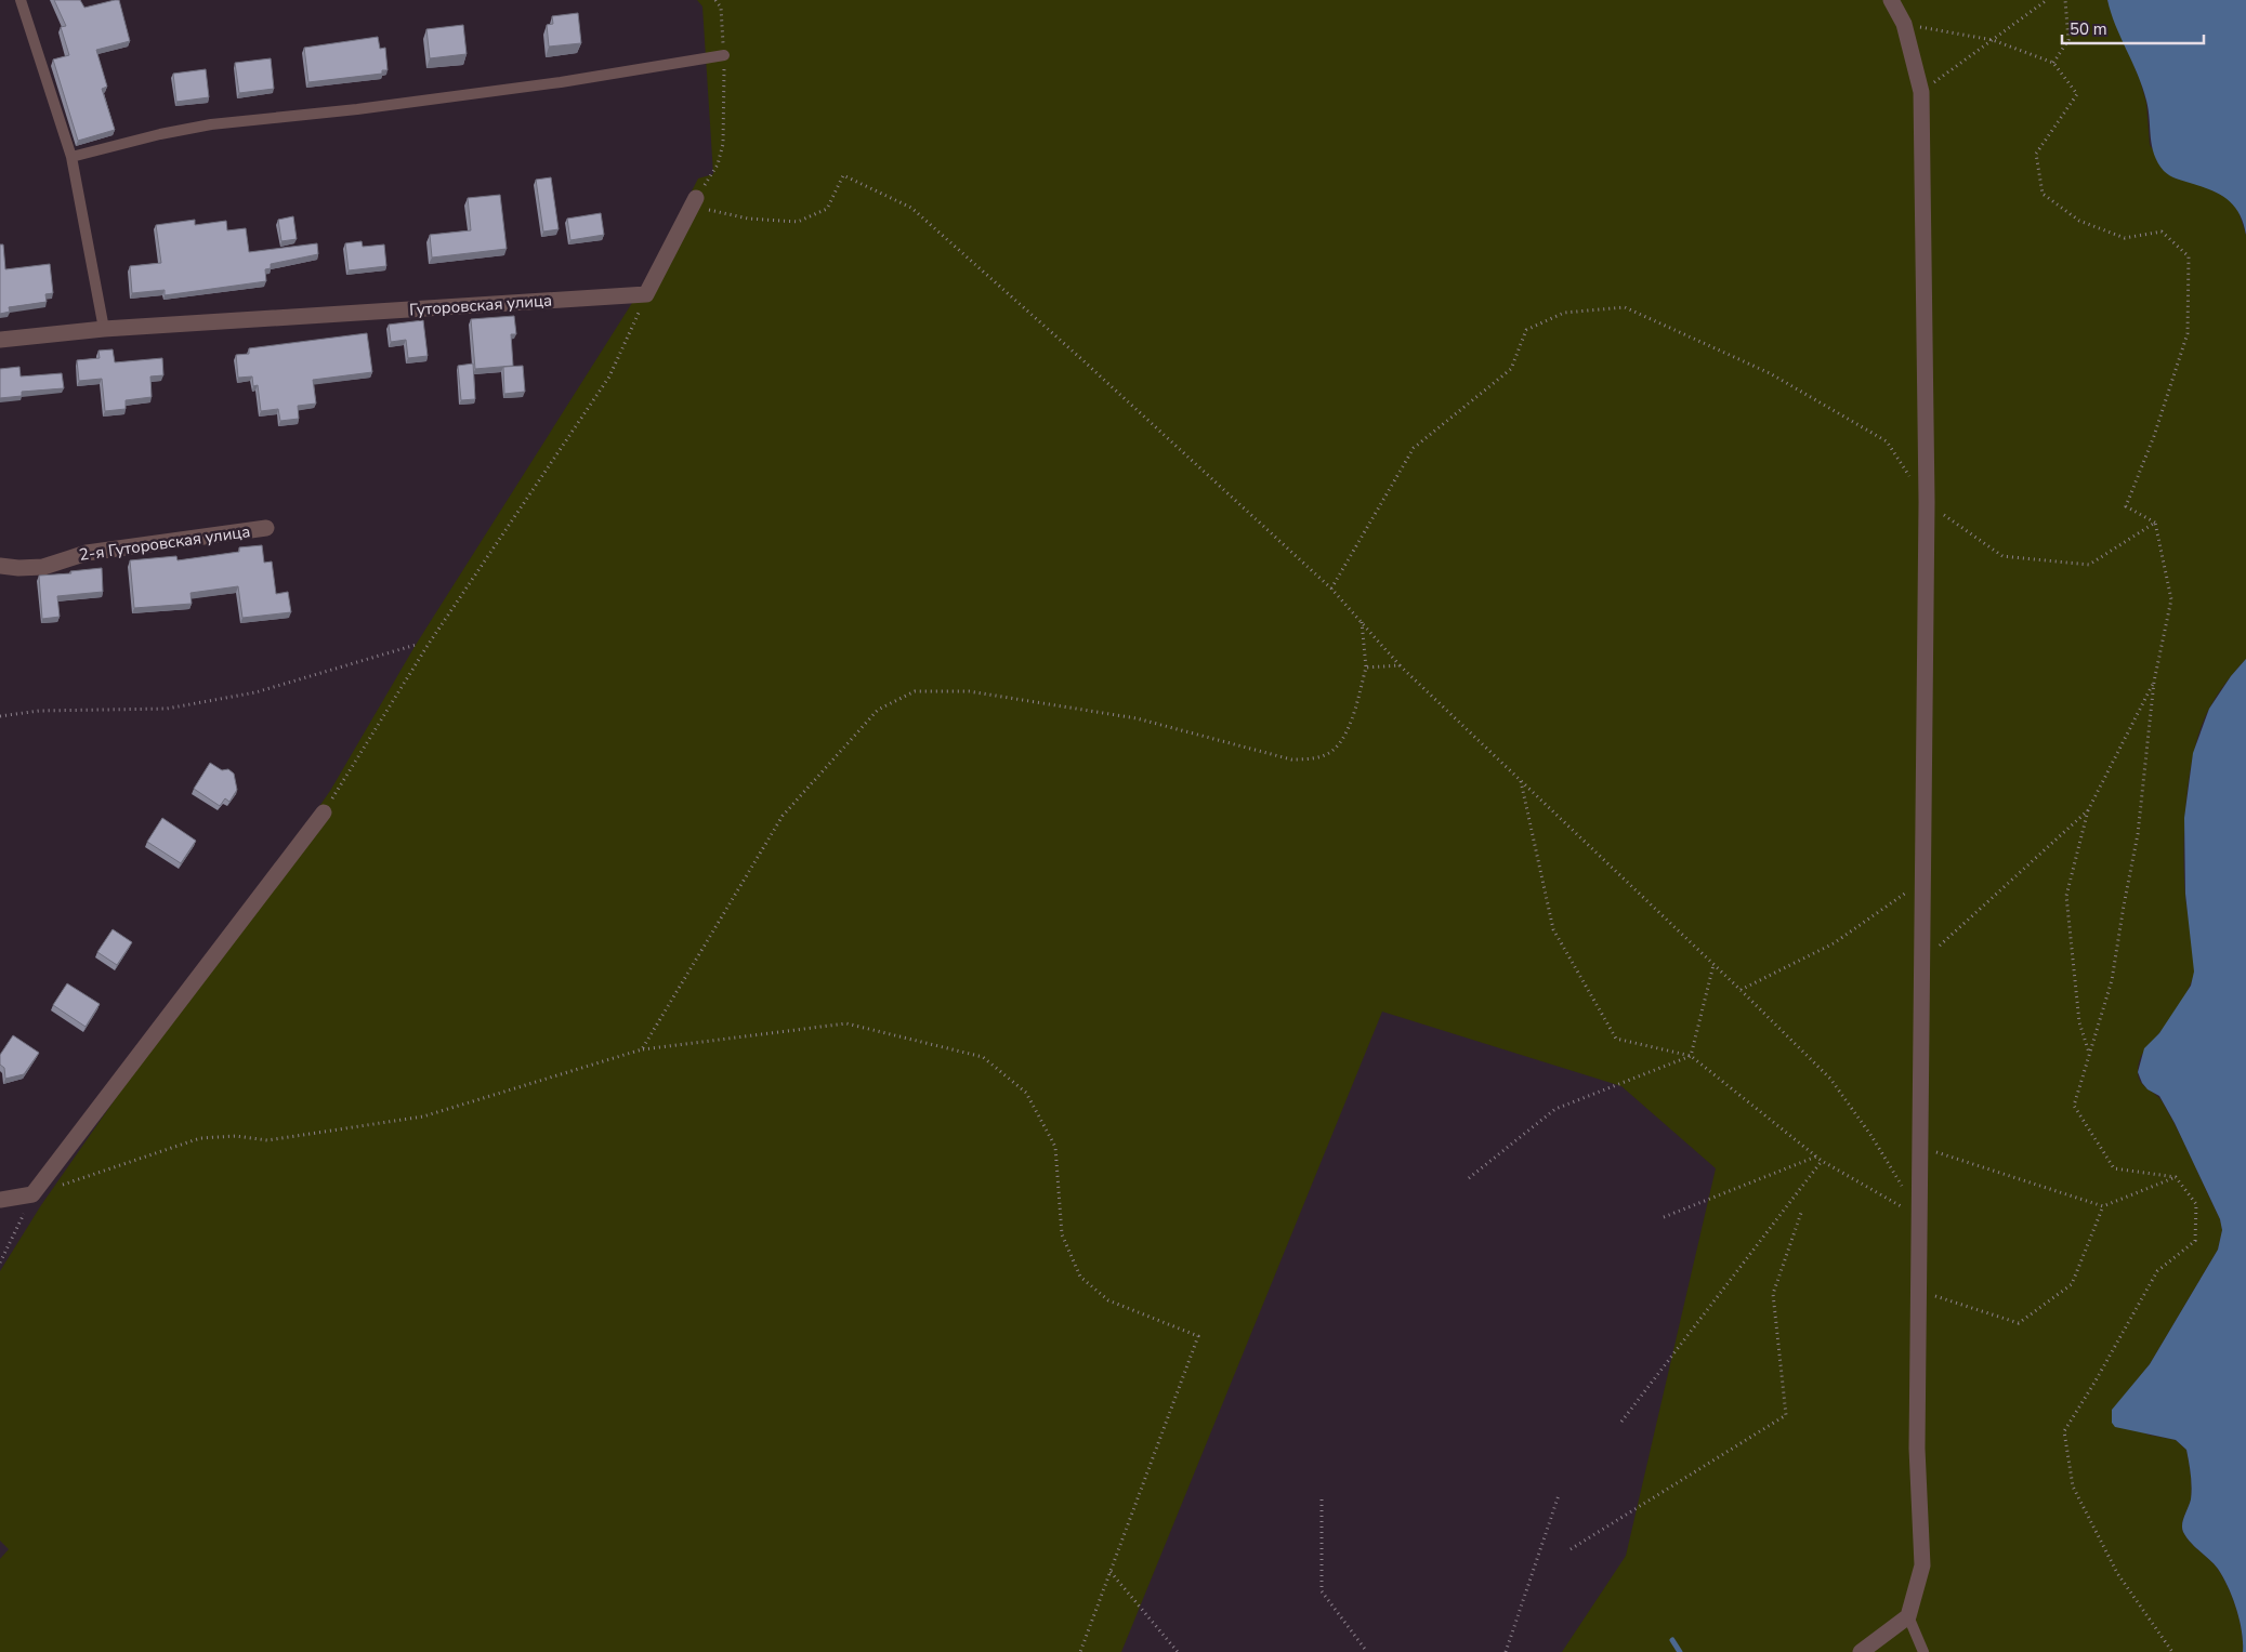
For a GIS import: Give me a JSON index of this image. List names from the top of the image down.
{
  "streets": {
    "street": ["Гуторовская улица", "2-я Гуторовская улица"]
  },
  "scale_bar": "50 m"
}
